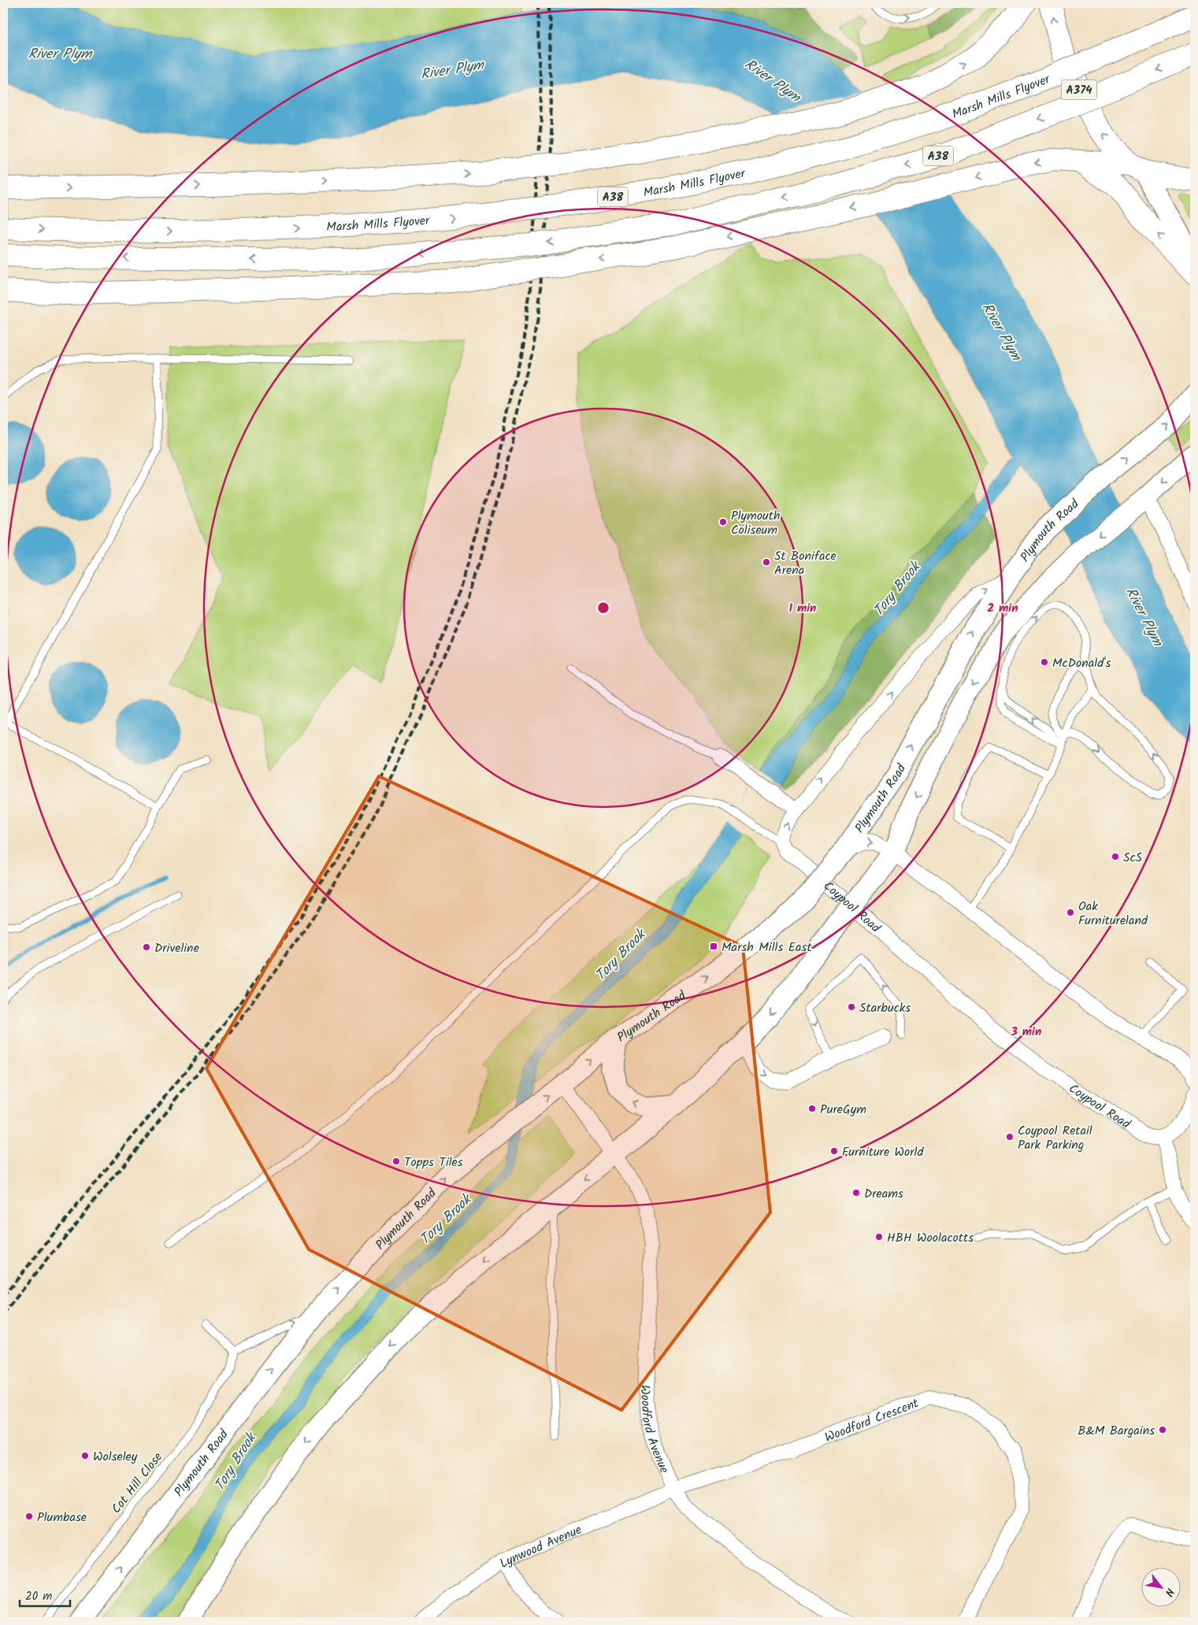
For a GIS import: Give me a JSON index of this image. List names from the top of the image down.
{
  "streets": {
    "main road": [
      "A374",
      "Marsh Mills Flyover",
      "A38",
      "Plymouth Road"
    ],
    "street": [
      "Coypool Road",
      "Woodford Crescent",
      "Woodford Avenue",
      "Lynwood Avenue"
    ],
    "lane": ["Cot Hill Close"]
  },
  "crossings": [
    ["A374", "A38"],
    ["Plymouth Road", "Woodford Avenue"],
    ["Woodford Crescent", "Woodford Avenue"],
    ["Woodford Crescent", "Lynwood Avenue"],
    ["Woodford Avenue", "Lynwood Avenue"]
  ],
  "water": ["River Plym", "Tory Brook"],
  "places": {
    "other": [
      "Plymouth Coliseum",
      "St Boniface Arena",
      "McDonald's",
      "ScS",
      "Oak Furnitureland",
      "Driveline",
      "Starbucks",
      "PureGym",
      "Coypool Retail Park Parking",
      "Furniture World",
      "Topps Tiles",
      "Dreams",
      "HBH Woolacotts",
      "B&M Bargains",
      "Wolseley",
      "Plumbase"
    ],
    "transit": ["Marsh Mills East"]
  },
  "scale_bar": "20 m",
  "north": "bottom right",
  "rings": ["1 min", "2 min", "3 min"]
}
